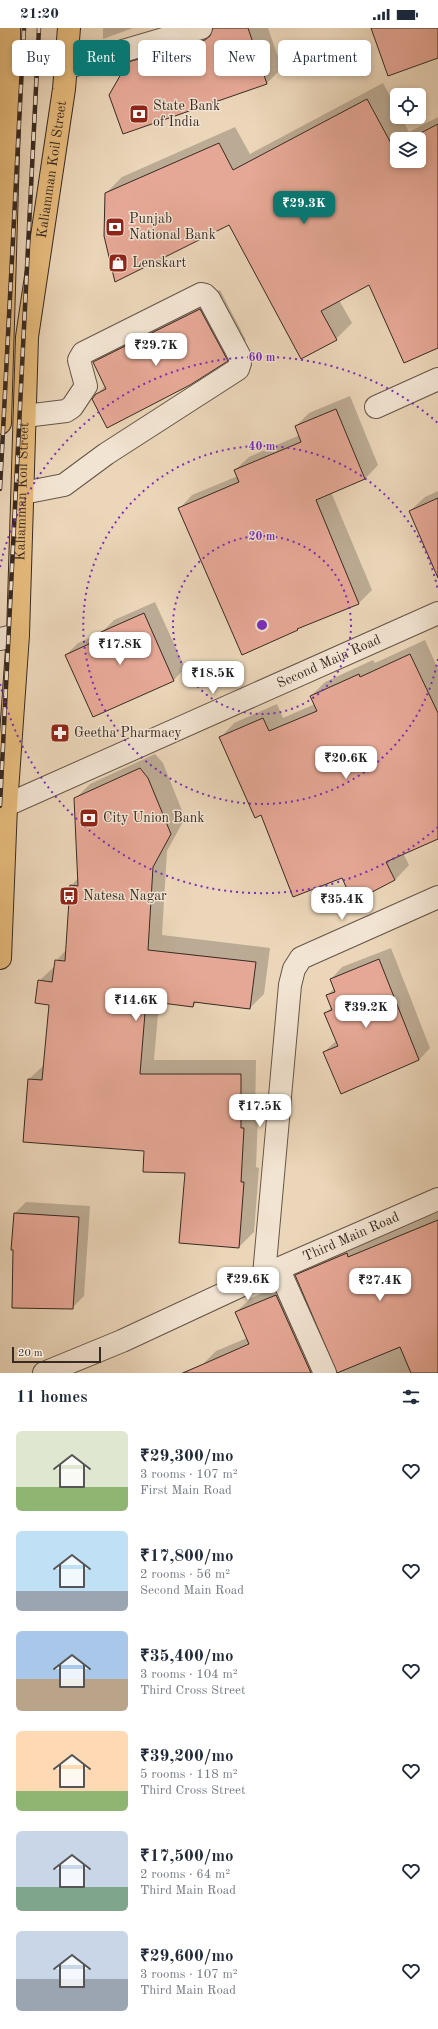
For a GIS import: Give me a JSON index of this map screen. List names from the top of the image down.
{
  "streets": {
    "main road": ["Kaliamman Koil Street"],
    "street": ["Second Main Road", "Third Main Road"]
  },
  "crossings": [
    ["Kaliamman Koil Street", "Second Main Road"]
  ],
  "places": {
    "bank": ["State Bank of India", "Punjab National Bank", "City Union Bank"],
    "shop": ["Lenskart"],
    "pharmacy": ["Geetha Pharmacy"],
    "bus stop": ["Natesa Nagar"]
  },
  "scale_bar": "20 m",
  "page": {
    "status": "21:20",
    "chip": [
      "Buy",
      "Rent",
      "Filters",
      "New",
      "Apartment"
    ],
    "price": [
      "₹29.3K",
      "₹29.7K",
      "₹17.8K",
      "₹18.5K",
      "₹20.6K",
      "₹35.4K",
      "₹14.6K",
      "₹39.2K",
      "₹17.5K",
      "₹29.6K",
      "₹27.4K"
    ],
    "scale": "20 m",
    "heading": "11 homes",
    "list": [
      {
        "name": "₹29,300/mo",
        "note": "3 rooms · 107 m² · First Main Road"
      },
      {
        "name": "₹17,800/mo",
        "note": "2 rooms · 56 m² · Second Main Road"
      },
      {
        "name": "₹35,400/mo",
        "note": "3 rooms · 104 m² · Third Cross Street"
      },
      {
        "name": "₹39,200/mo",
        "note": "5 rooms · 118 m² · Third Cross Street"
      },
      {
        "name": "₹17,500/mo",
        "note": "2 rooms · 64 m² · Third Main Road"
      },
      {
        "name": "₹29,600/mo",
        "note": "3 rooms · 107 m² · Third Main Road"
      }
    ]
  },
  "rings": ["60 m", "40 m", "20 m"]
}
